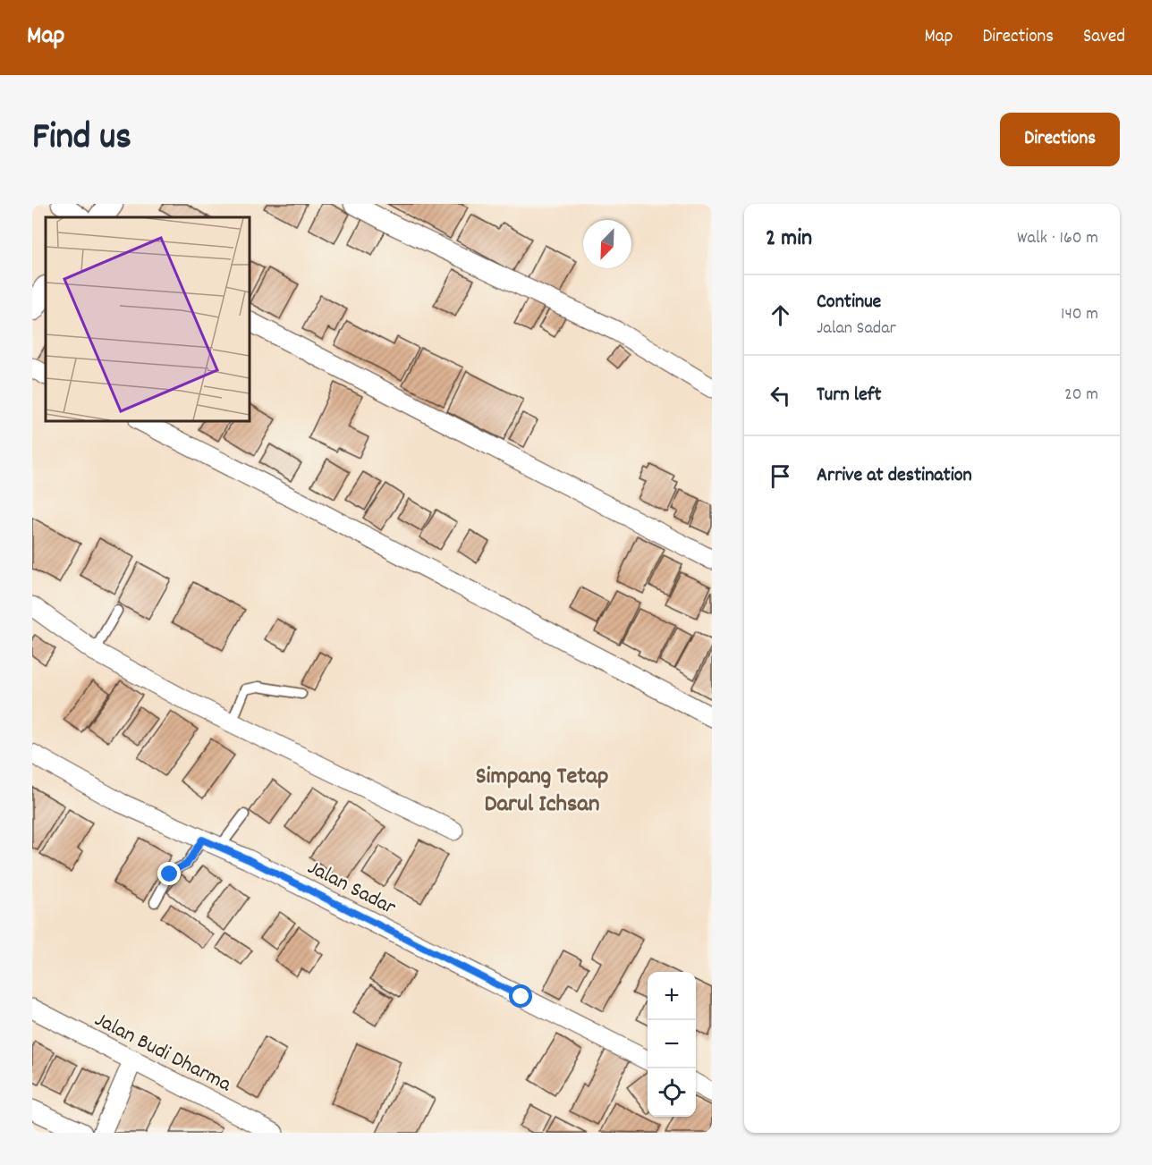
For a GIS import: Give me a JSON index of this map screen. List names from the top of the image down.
{
  "streets": {
    "street": ["Jalan Sadar", "Jalan Budi Dharma"]
  },
  "districts": ["Simpang Tetap Darul Ichsan"],
  "north": "bottom left",
  "page": {
    "header": "Map",
    "nav": ["Map", "Directions", "Saved"],
    "title": "Find us",
    "buttons": "Directions",
    "heading": ["2 min", "Walk · 160 m"],
    "list": [
      ["Continue", "Jalan Sadar", "140 m"],
      ["Turn left", "20 m"],
      "Arrive at destination"
    ],
    "map_buttons": ["+", "−"]
  }
}
